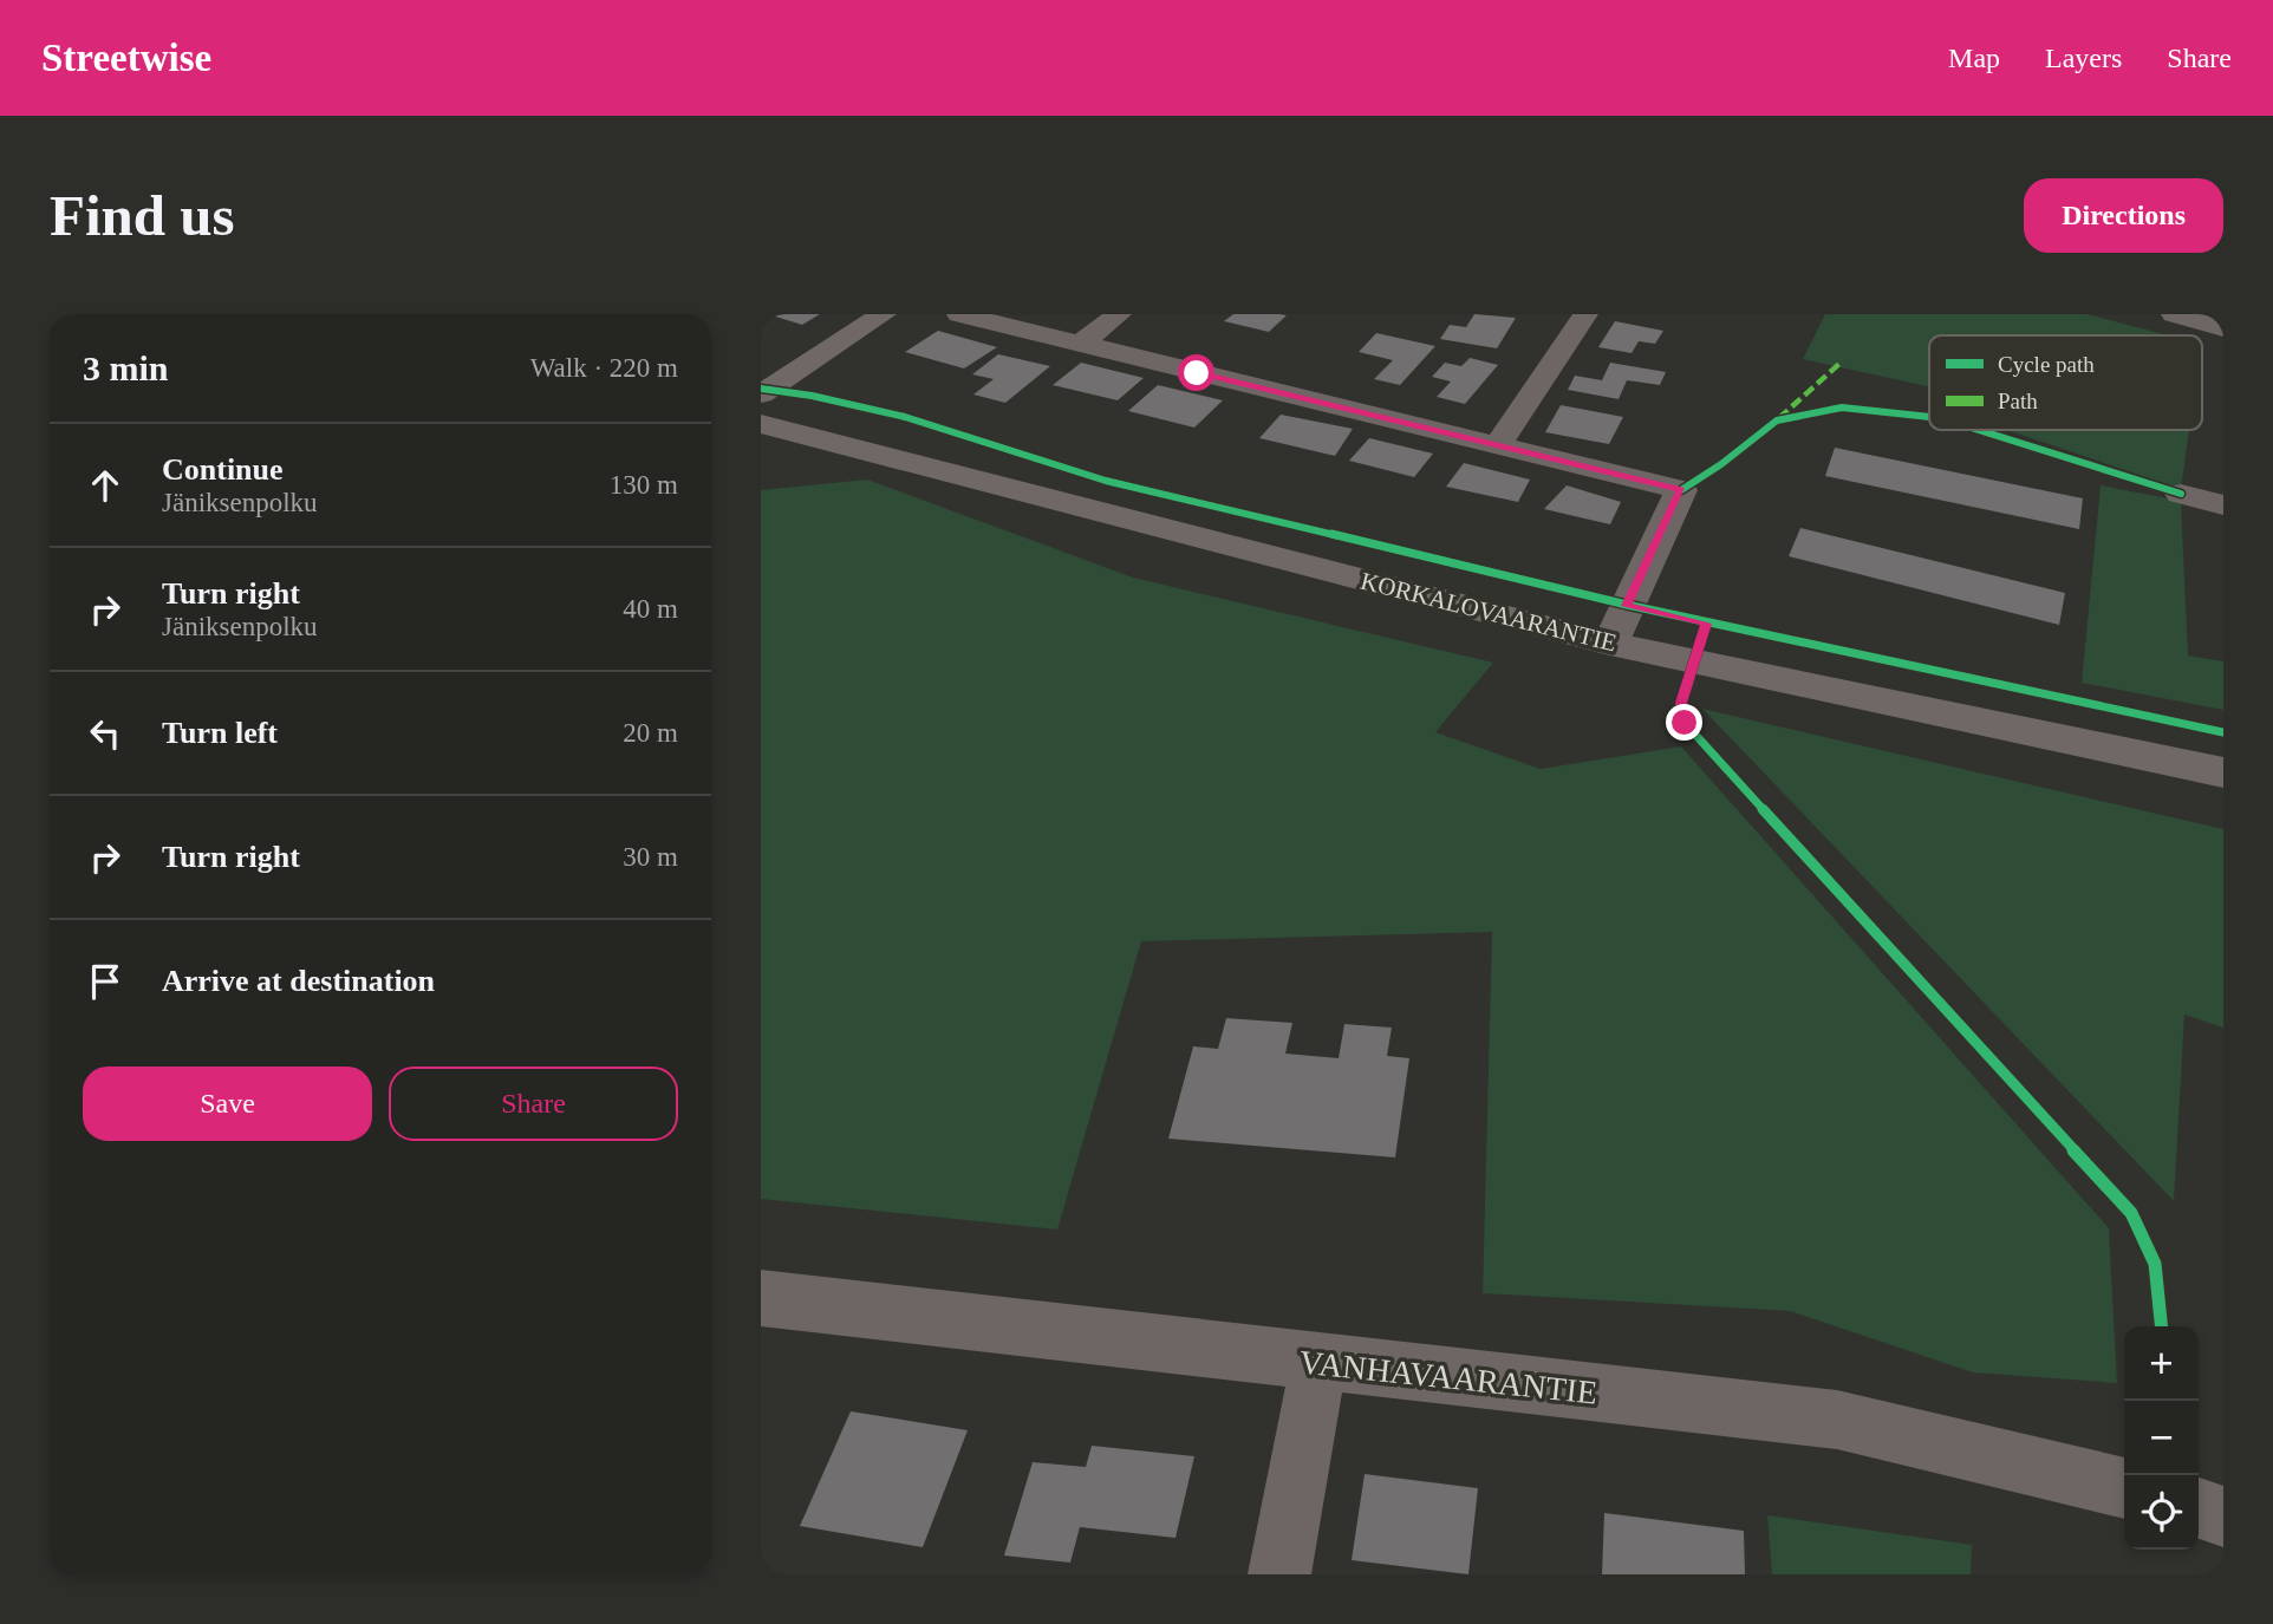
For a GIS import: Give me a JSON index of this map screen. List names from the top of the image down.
{
  "streets": {
    "street": ["KORKALOVAARANTIE", "VANHAVAARANTIE"]
  },
  "legend": ["Cycle path", "Path"],
  "page": {
    "header": "Streetwise",
    "nav": ["Map", "Layers", "Share"],
    "buttons": [
      "Directions",
      ["Save", "Share"]
    ],
    "title": "Find us",
    "heading": ["3 min", "Walk · 220 m"],
    "list": [
      ["Continue", "Jäniksenpolku", "130 m"],
      ["Turn right", "Jäniksenpolku", "40 m"],
      ["Turn left", "20 m"],
      ["Turn right", "30 m"],
      "Arrive at destination"
    ],
    "map_buttons": ["+", "−"]
  }
}
